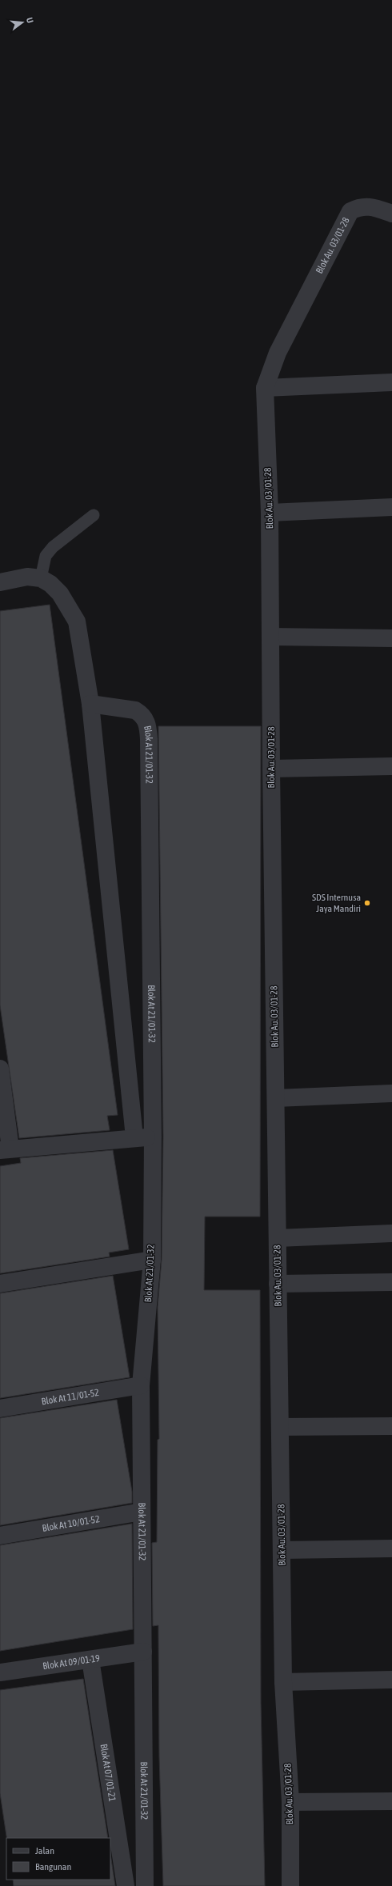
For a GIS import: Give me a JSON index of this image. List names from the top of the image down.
{
  "streets": {
    "street": [
      "Blok Au. 03/01-28",
      "Blok At 21/01-32",
      "Blok At 11/01-52",
      "Blok At 10/01-52",
      "Blok At 09/01-19",
      "Blok At 07/01-21"
    ]
  },
  "crossings": [
    ["Blok At 21/01-32", "Blok At 11/01-52"],
    ["Blok At 21/01-32", "Blok At 10/01-52"],
    ["Blok At 21/01-32", "Blok At 09/01-19"],
    ["Blok At 09/01-19", "Blok At 07/01-21"]
  ],
  "places": ["SDS Internusa Jaya Mandiri"],
  "legend": ["Jalan", "Bangunan"],
  "north": "right"
}
